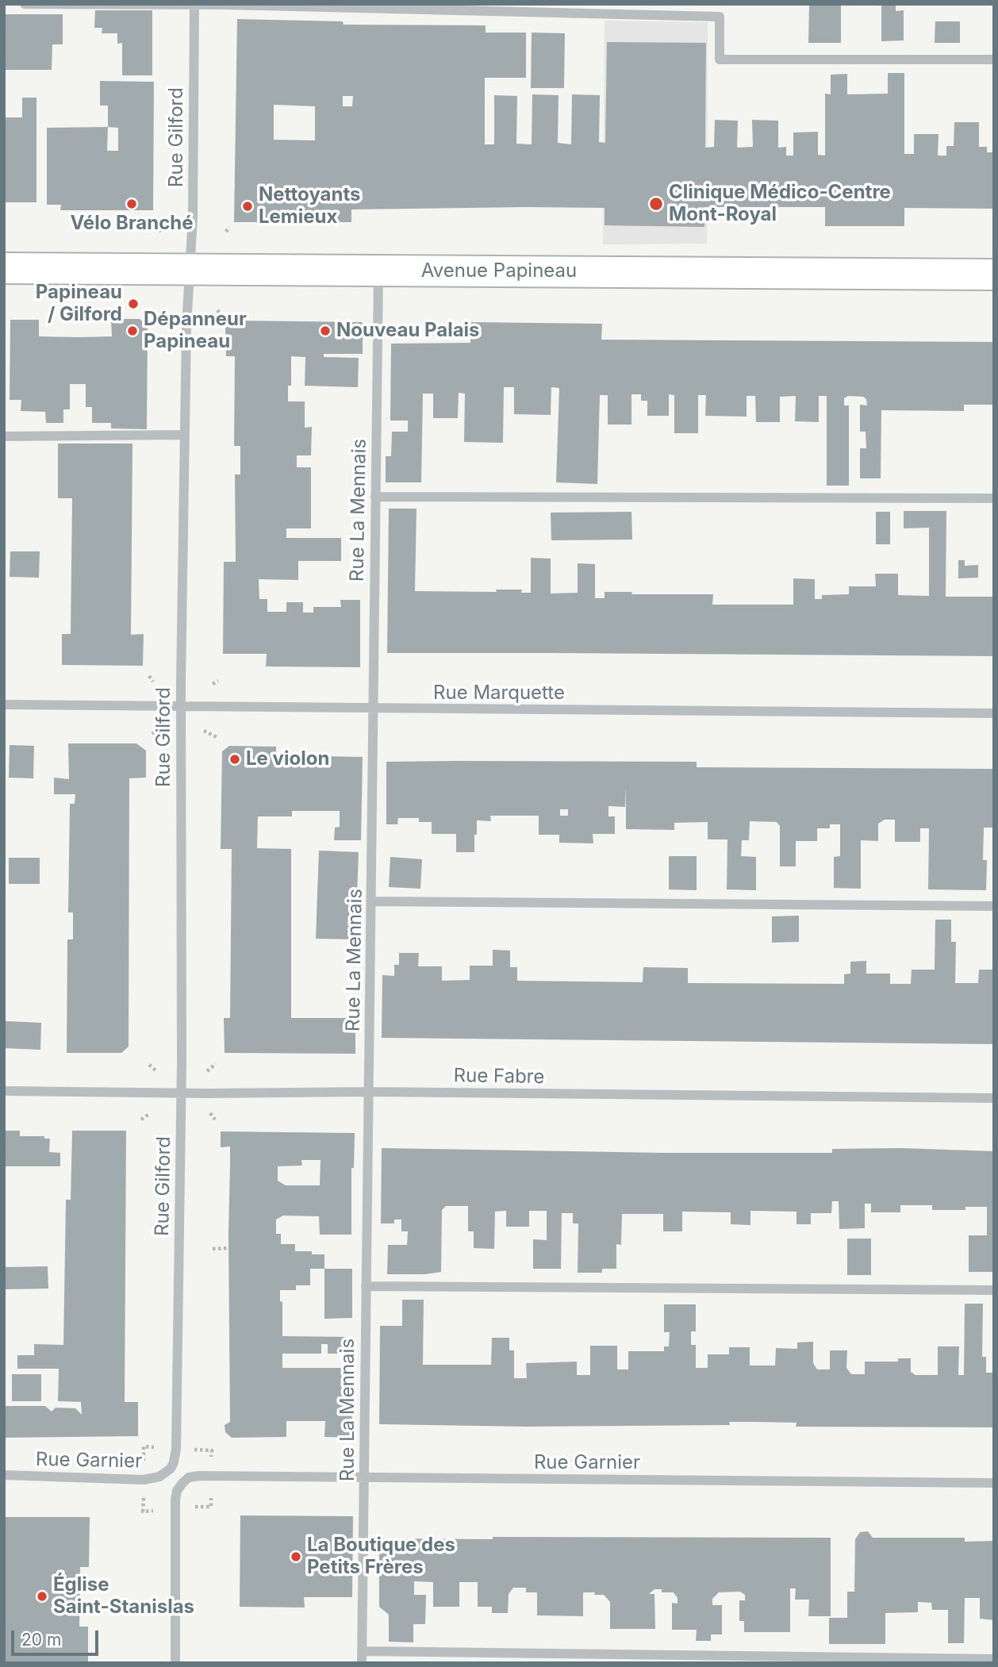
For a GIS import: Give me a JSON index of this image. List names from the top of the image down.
{
  "streets": {
    "main road": ["Avenue Papineau"],
    "street": [
      "Rue Gilford",
      "Rue La Mennais",
      "Rue Marquette",
      "Rue Fabre",
      "Rue Garnier"
    ]
  },
  "crossings": [
    ["Rue Gilford", "Avenue Papineau"],
    ["Rue Gilford", "Rue Marquette"],
    ["Rue Gilford", "Rue Fabre"],
    ["Rue Gilford", "Rue Garnier"],
    ["Avenue Papineau", "Rue La Mennais"],
    ["Rue La Mennais", "Rue Marquette"],
    ["Rue La Mennais", "Rue Fabre"],
    ["Rue La Mennais", "Rue Garnier"]
  ],
  "places": [
    "Vélo Branché",
    "Clinique Médico-Centre Mont-Royal",
    "Nettoyants Lemieux",
    "Papineau / Gilford",
    "Dépanneur Papineau",
    "Nouveau Palais",
    "Le violon",
    "La Boutique des Petits Frères",
    "Église Saint-Stanislas"
  ],
  "scale_bar": "20 m"
}
